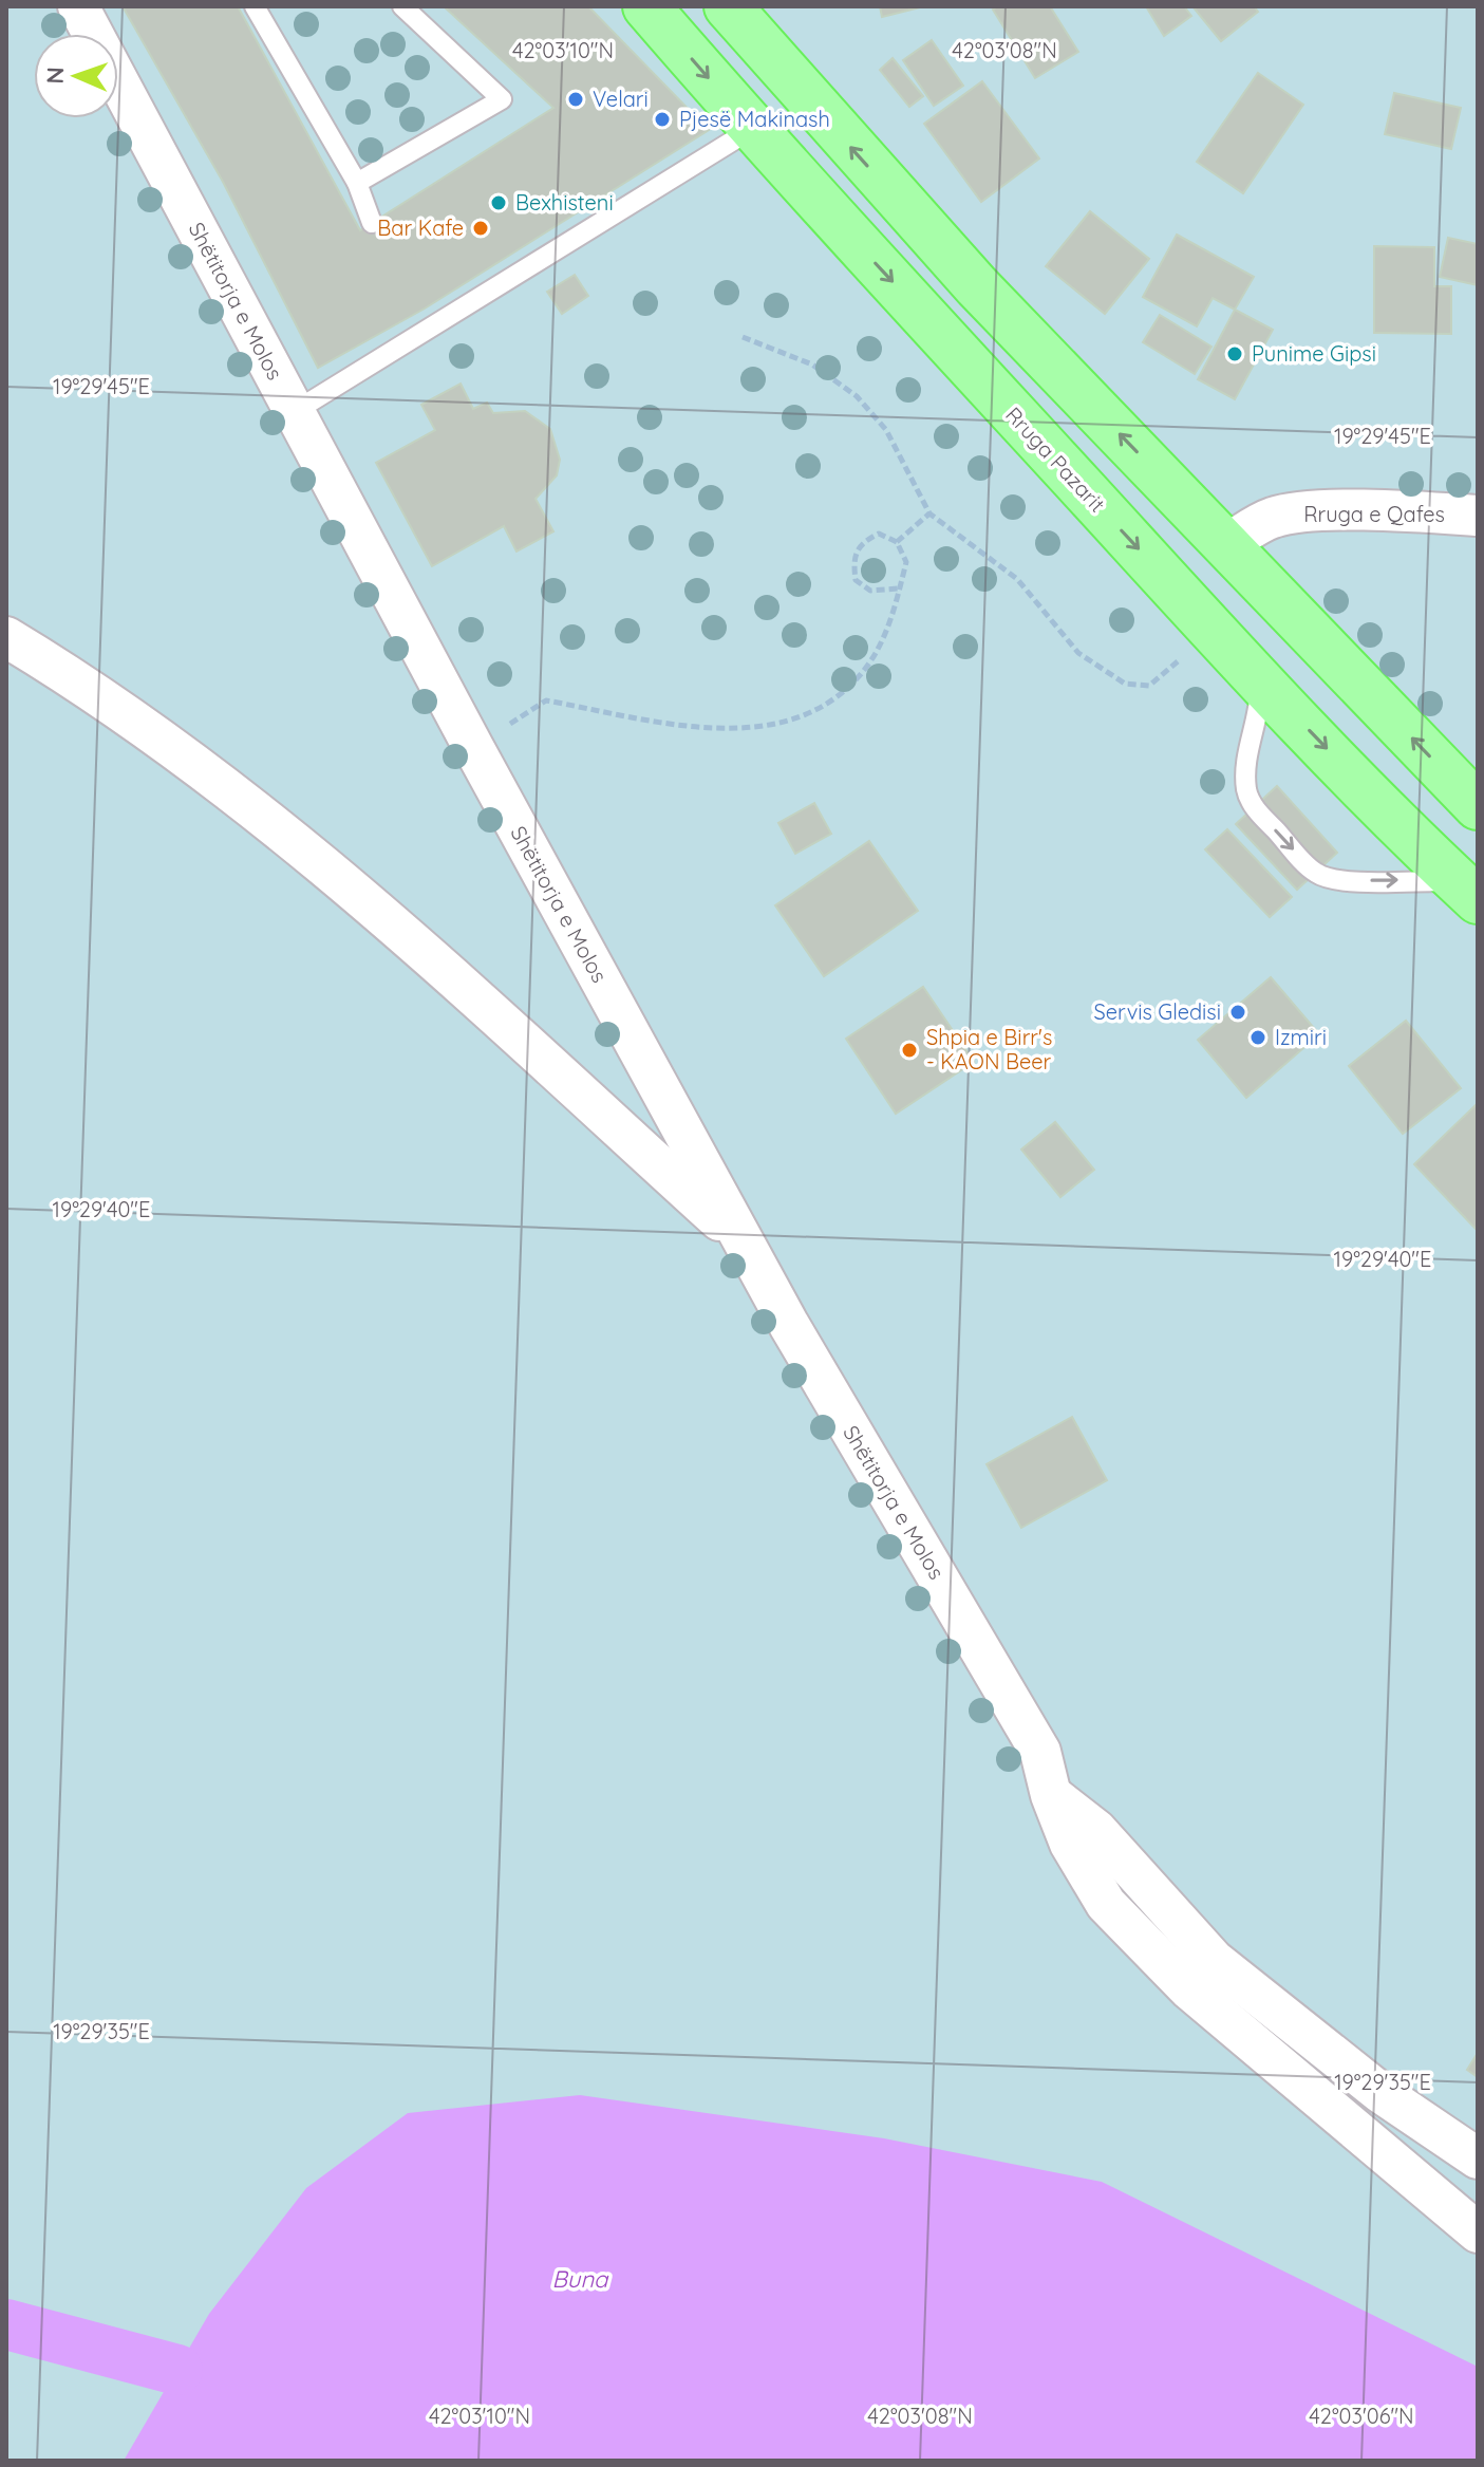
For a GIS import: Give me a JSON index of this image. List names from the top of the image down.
{
  "streets": {
    "main road": ["Rruga Pazarit"],
    "street": ["Shëtitorja e Molos", "Rruga e Qafes"]
  },
  "water": ["Buna"],
  "places": [
    "Velari",
    "Pjesë Makinash",
    "Bexhisteni",
    "Bar Kafe",
    "Punime Gipsi",
    "Servis Gledisi",
    "Izmiri",
    "Shpia e Birr's - KAON Beer"
  ],
  "north": "left",
  "coordinates": [
    "42°03'10\"N",
    "42°03'08\"N",
    "19°29'45\"E",
    "19°29'40\"E",
    "19°29'35\"E",
    "42°03'06\"N"
  ]
}
